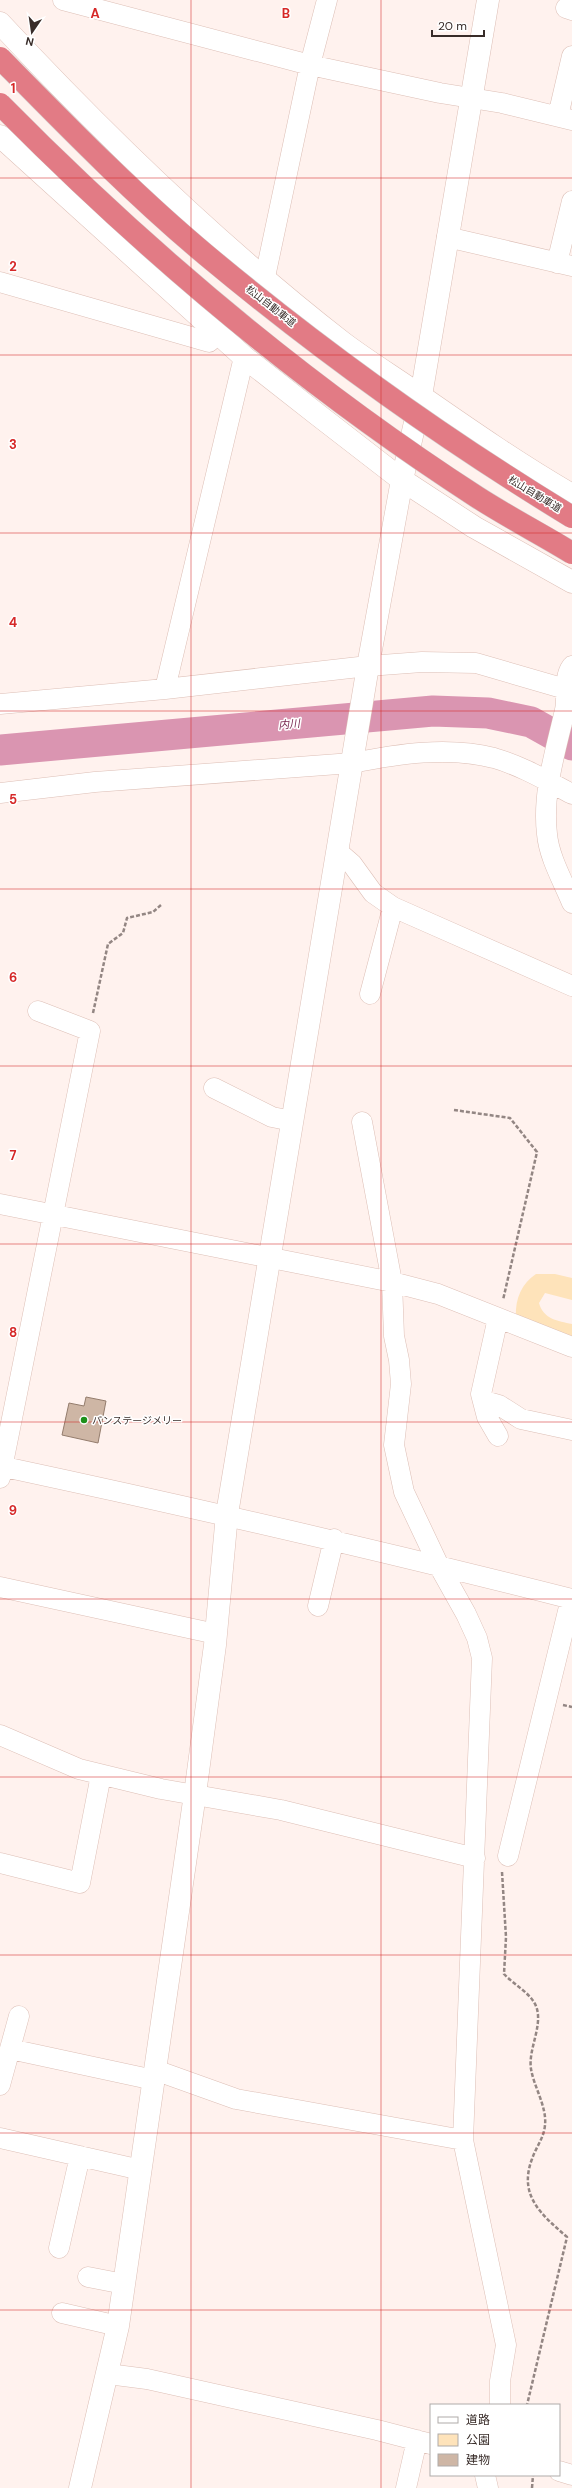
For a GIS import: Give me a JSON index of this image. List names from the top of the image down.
{
  "streets": {
    "highway": ["松山自動車道"]
  },
  "water": ["内川"],
  "places": ["パンステージメリー"],
  "legend": ["道路", "公園", "建物"],
  "scale_bar": "20 m",
  "north": "bottom",
  "grid": {
    "columns": ["A", "B"],
    "rows": [
      "1",
      "2",
      "3",
      "4",
      "5",
      "6",
      "7",
      "8",
      "9"
    ]
  }
}
